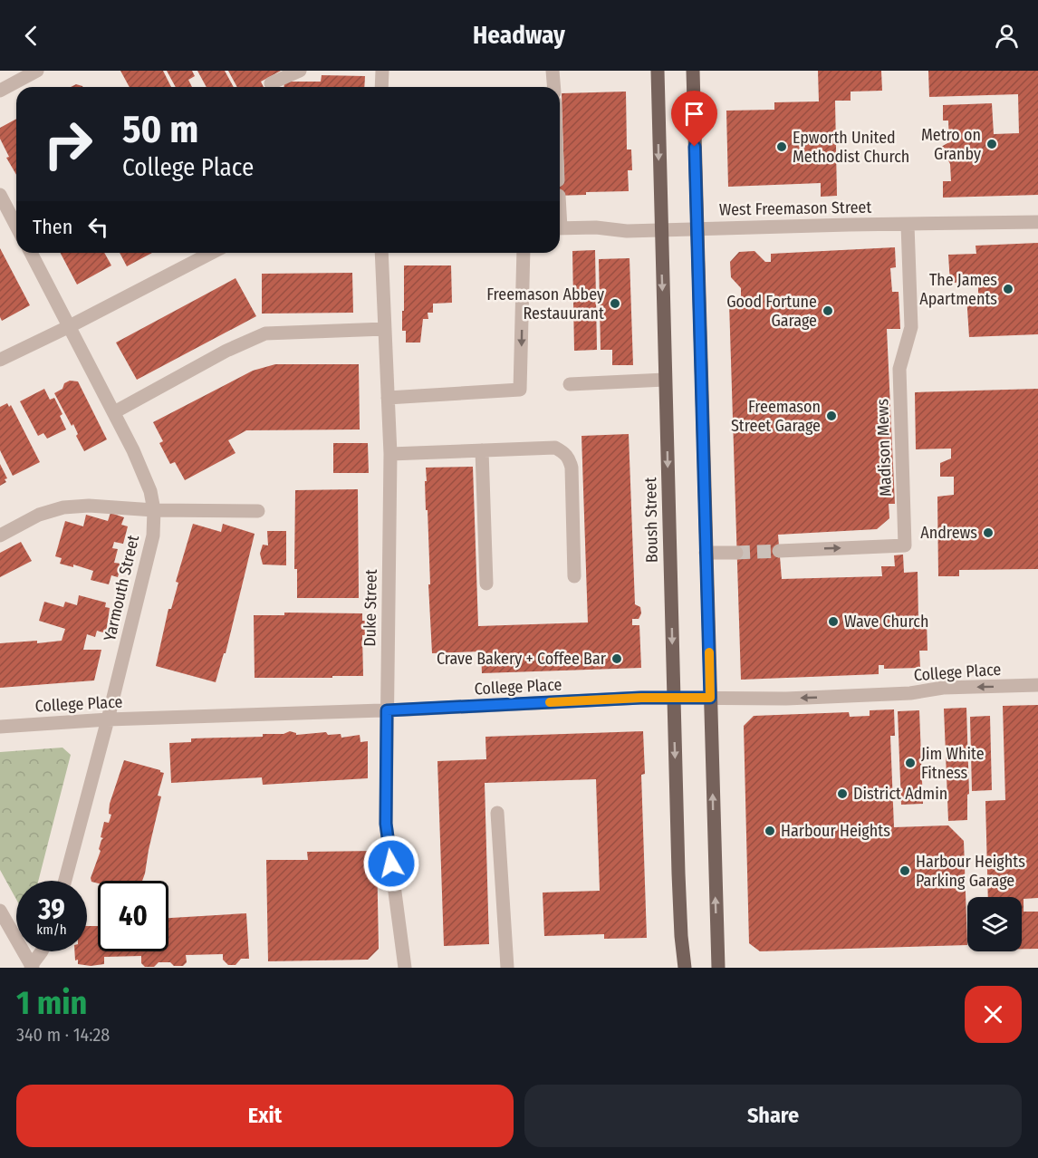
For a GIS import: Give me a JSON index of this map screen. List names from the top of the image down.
{
  "streets": {
    "main road": ["Boush Street"],
    "street": [
      "West Freemason Street",
      "Madison Mews",
      "Yarmouth Street",
      "Duke Street",
      "College Place"
    ]
  },
  "crossings": [
    ["West Freemason Street", "Madison Mews"],
    ["West Freemason Street", "Boush Street"],
    ["Boush Street", "College Place"],
    ["Yarmouth Street", "College Place"],
    ["Duke Street", "College Place"]
  ],
  "places": [
    "Metro on Granby",
    "Epworth United Methodist Church",
    "The James Apartments",
    "Freemason Abbey Restauurant",
    "Good Fortune Garage",
    "Freemason Street Garage",
    "Andrews",
    "Wave Church",
    "Crave Bakery + Coffee Bar",
    "Jim White Fitness",
    "District Admin",
    "Harbour Heights",
    "Harbour Heights Parking Garage"
  ],
  "page": {
    "header": "Headway",
    "turn": ["50 m", "College Place"],
    "then": "Then",
    "speed": "39 km/h",
    "limit": "40",
    "heading": ["1 min", "340 m · 14:28"],
    "buttons": ["Exit", "Share"]
  }
}
